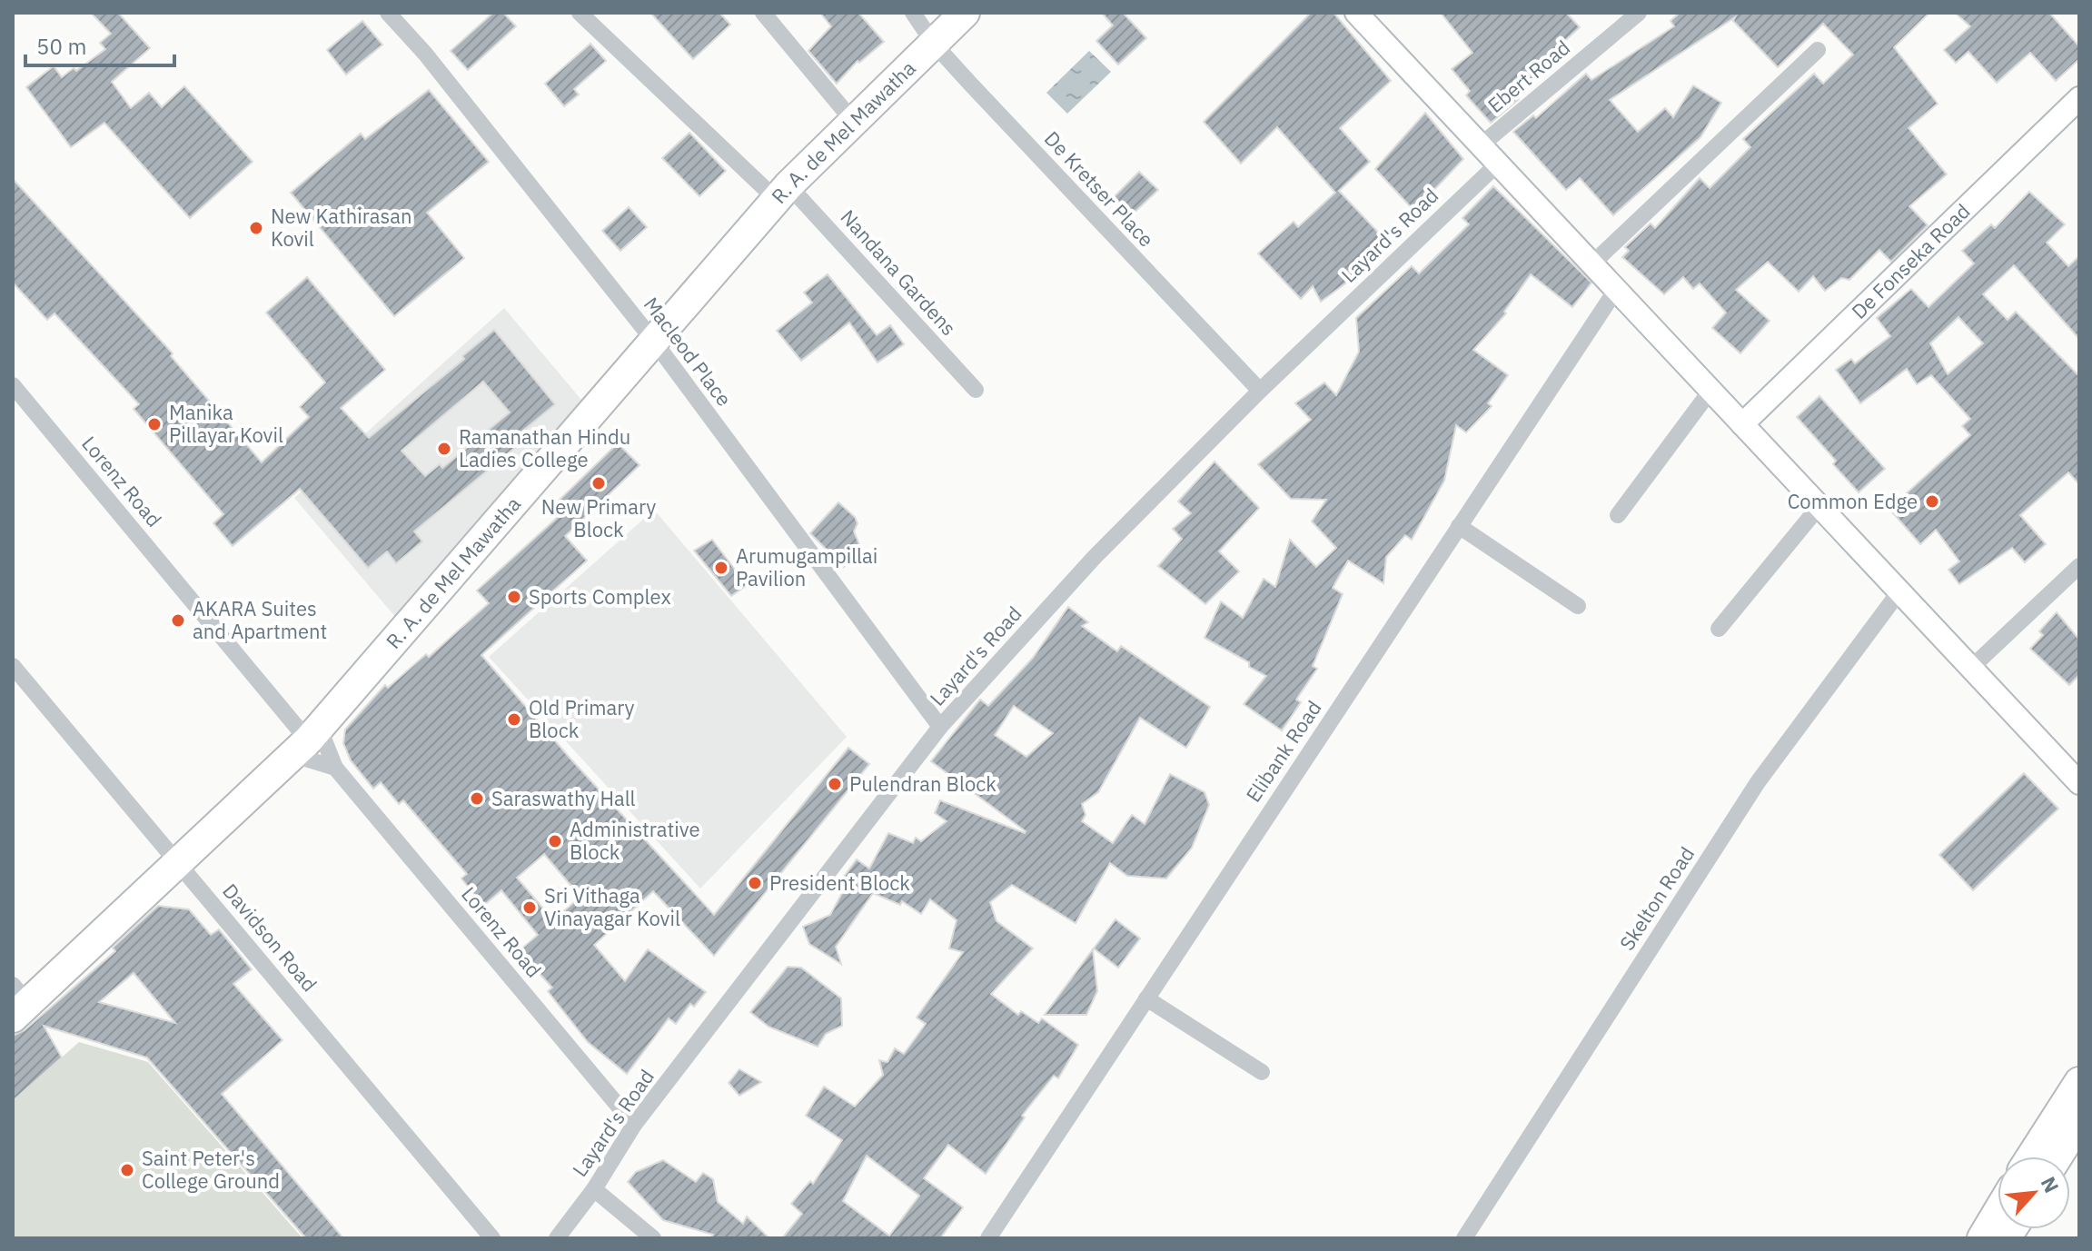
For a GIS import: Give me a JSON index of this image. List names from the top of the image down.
{
  "streets": {
    "highway": ["R. A. de Mel Mawatha"],
    "main road": ["De Fonseka Road"],
    "street": [
      "Ebert Road",
      "De Kretser Place",
      "Layard's Road",
      "Nandana Gardens",
      "Macleod Place",
      "Lorenz Road",
      "Elibank Road",
      "Skelton Road",
      "Davidson Road"
    ]
  },
  "crossings": [
    ["R. A. de Mel Mawatha", "De Kretser Place"],
    ["R. A. de Mel Mawatha", "Nandana Gardens"],
    ["R. A. de Mel Mawatha", "Macleod Place"],
    ["R. A. de Mel Mawatha", "Lorenz Road"],
    ["R. A. de Mel Mawatha", "Davidson Road"],
    ["De Kretser Place", "Layard's Road"],
    ["Layard's Road", "Macleod Place"],
    ["Layard's Road", "Lorenz Road"]
  ],
  "places": [
    "New Kathirasan Kovil",
    "Manika Pillayar Kovil",
    "Ramanathan Hindu Ladies College",
    "New Primary Block",
    "Common Edge",
    "Arumugampillai Pavilion",
    "Sports Complex",
    "AKARA Suites and Apartment",
    "Old Primary Block",
    "Pulendran Block",
    "Saraswathy Hall",
    "Administrative Block",
    "President Block",
    "Sri Vithaga Vinayagar Kovil",
    "Saint Peter's College Ground"
  ],
  "scale_bar": "50 m",
  "north": "top right"
}
